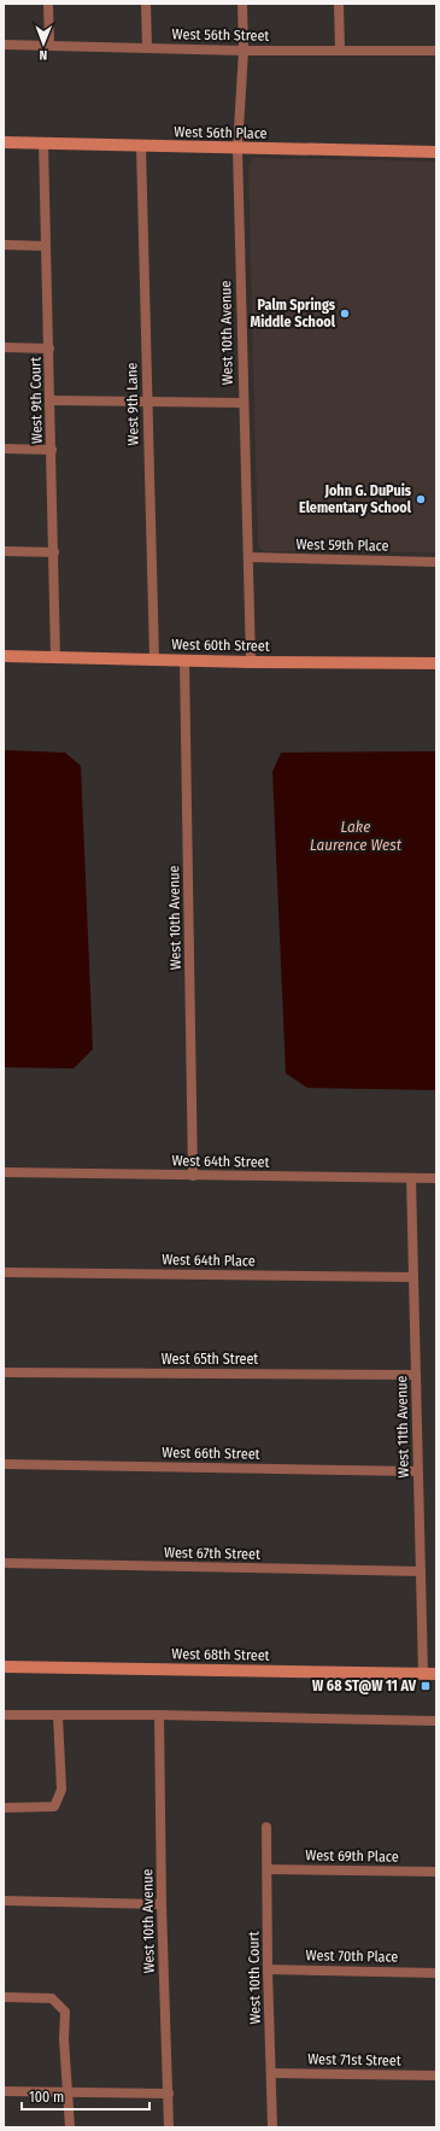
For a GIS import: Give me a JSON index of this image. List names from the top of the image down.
{
  "streets": {
    "street": [
      "West 56th Street",
      "West 56th Place",
      "West 10th Avenue",
      "West 9th Court",
      "West 9th Lane",
      "West 59th Place",
      "West 60th Street",
      "West 64th Street",
      "West 64th Place",
      "West 65th Street",
      "West 11th Avenue",
      "West 66th Street",
      "West 67th Street",
      "West 68th Street",
      "West 69th Place",
      "West 70th Place",
      "West 10th Court",
      "West 71st Street"
    ]
  },
  "crossings": [
    ["West 56th Street", "West 10th Avenue"],
    ["West 56th Place", "West 10th Avenue"],
    ["West 56th Place", "West 9th Court"],
    ["West 56th Place", "West 9th Lane"],
    ["West 10th Avenue", "West 59th Place"],
    ["West 10th Avenue", "West 60th Street"],
    ["West 10th Avenue", "West 64th Street"],
    ["West 9th Court", "West 60th Street"],
    ["West 9th Lane", "West 60th Street"],
    ["West 64th Street", "West 11th Avenue"],
    ["West 64th Place", "West 11th Avenue"],
    ["West 65th Street", "West 11th Avenue"],
    ["West 11th Avenue", "West 66th Street"],
    ["West 11th Avenue", "West 67th Street"],
    ["West 11th Avenue", "West 68th Street"],
    ["West 69th Place", "West 10th Court"],
    ["West 70th Place", "West 10th Court"],
    ["West 10th Court", "West 71st Street"]
  ],
  "water": ["Lake Laurence West"],
  "places": {
    "other": ["Palm Springs Middle School", "John G. DuPuis Elementary School"],
    "transit": ["W 68 ST@W 11 AV"]
  },
  "scale_bar": "100 m",
  "north": "bottom"
}
